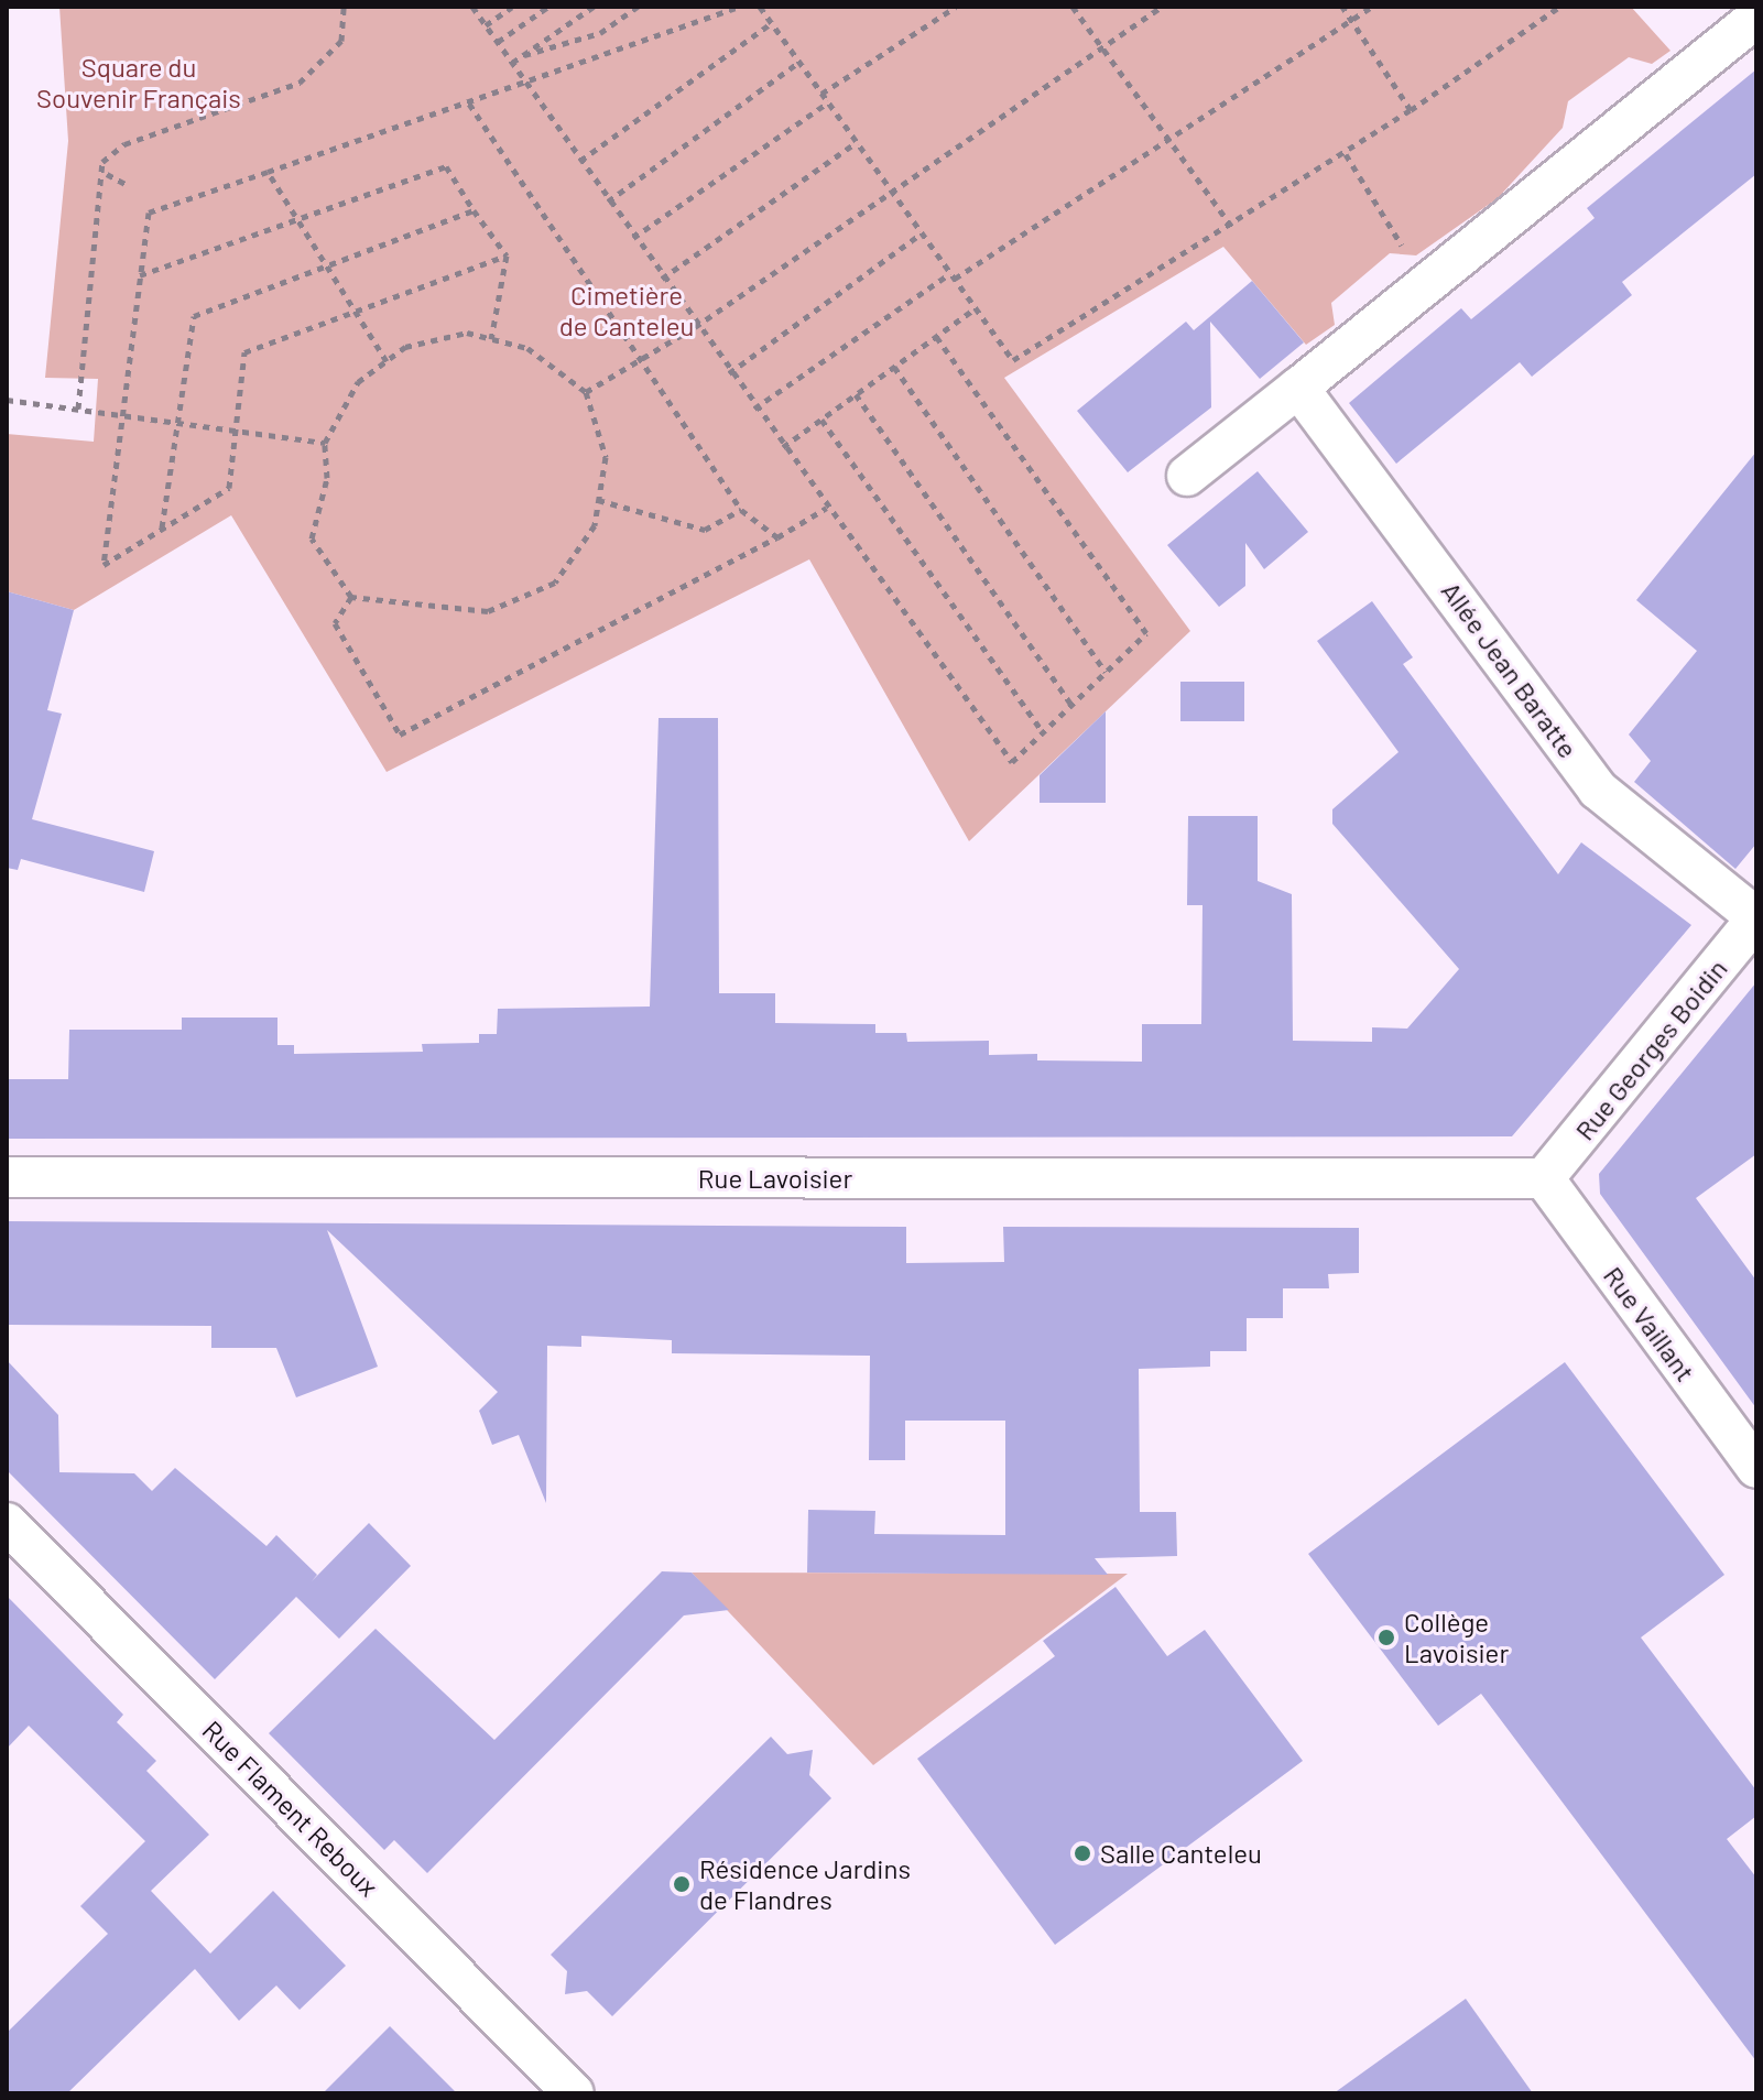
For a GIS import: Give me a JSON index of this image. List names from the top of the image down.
{
  "streets": {
    "street": [
      "Allée Jean Baratte",
      "Rue Georges Boidin",
      "Rue Lavoisier",
      "Rue Vaillant",
      "Rue Flament Reboux"
    ]
  },
  "crossings": [
    ["Allée Jean Baratte", "Rue Georges Boidin"],
    ["Rue Georges Boidin", "Rue Lavoisier"],
    ["Rue Georges Boidin", "Rue Vaillant"],
    ["Rue Lavoisier", "Rue Vaillant"]
  ],
  "parks": ["Square du Souvenir Français", "Cimetière de Canteleu"],
  "places": ["Collège Lavoisier", "Salle Canteleu", "Résidence Jardins de Flandres"]
}
